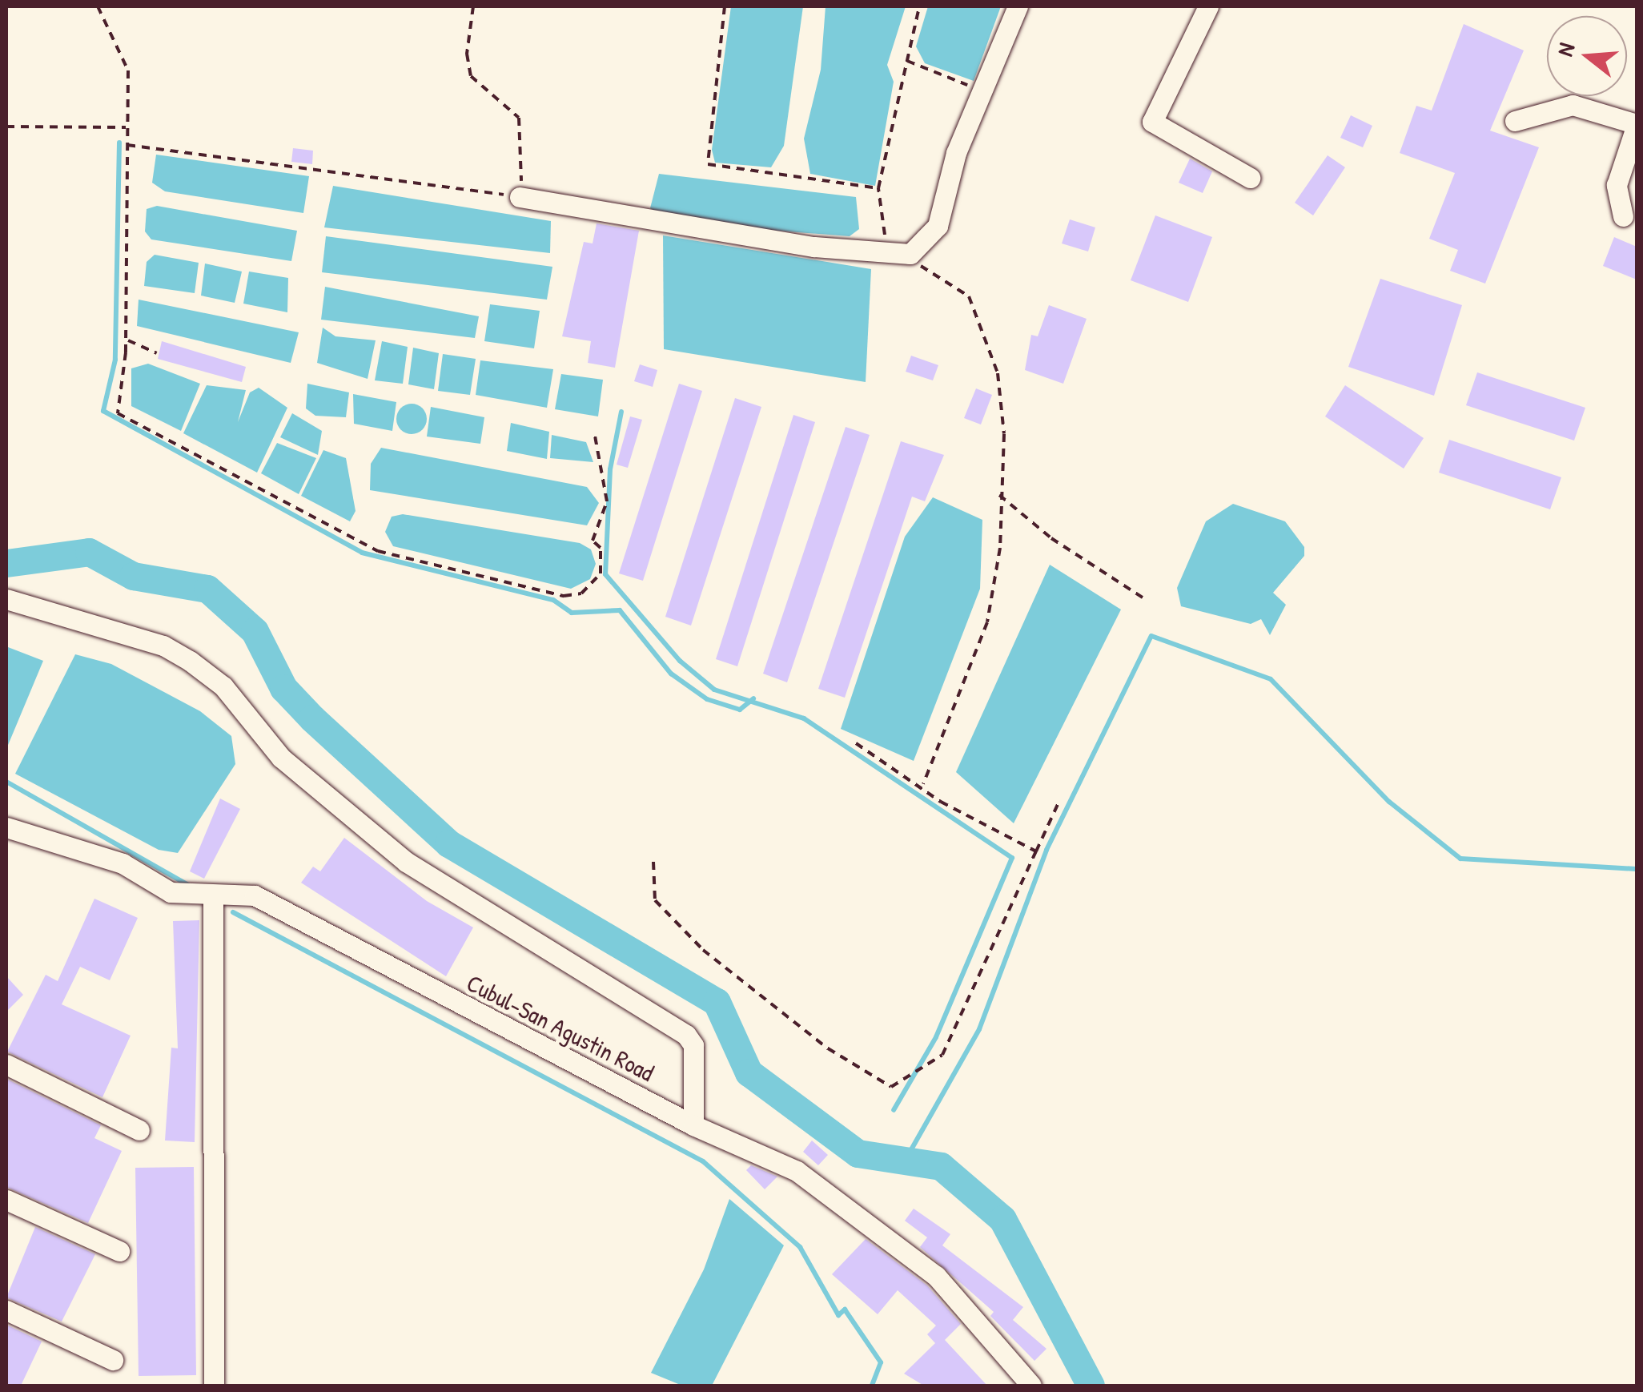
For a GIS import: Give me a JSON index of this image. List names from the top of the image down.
{
  "streets": {
    "street": ["Cubul-San Agustin Road"]
  },
  "north": "left"
}
